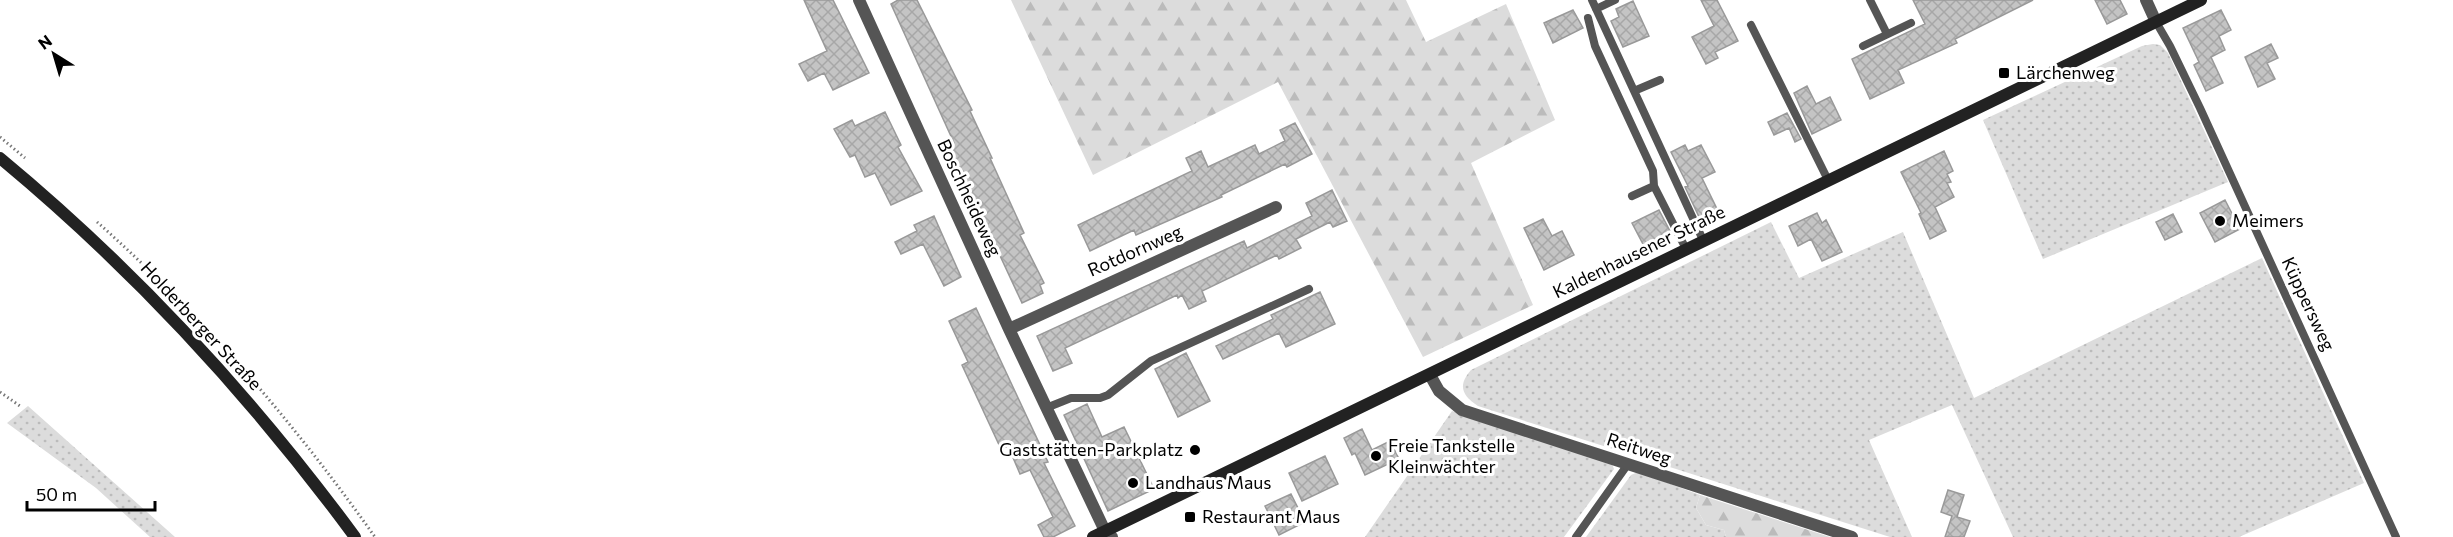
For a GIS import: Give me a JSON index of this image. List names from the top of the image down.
{
  "streets": {
    "main road": ["Kaldenhausener Straße", "Holderberger Straße"],
    "street": ["Boschheideweg", "Rotdornweg", "Reitweg"],
    "lane": ["Küppersweg"]
  },
  "crossings": [
    ["Boschheideweg", "Rotdornweg"],
    ["Boschheideweg", "Kaldenhausener Straße"],
    ["Kaldenhausener Straße", "Küppersweg"],
    ["Kaldenhausener Straße", "Reitweg"]
  ],
  "places": {
    "transit": ["Lärchenweg", "Restaurant Maus"],
    "other": [
      "Meimers",
      "Gaststätten-Parkplatz",
      "Freie Tankstelle Kleinwächter",
      "Landhaus Maus"
    ]
  },
  "scale_bar": "50 m",
  "north": "top left"
}
